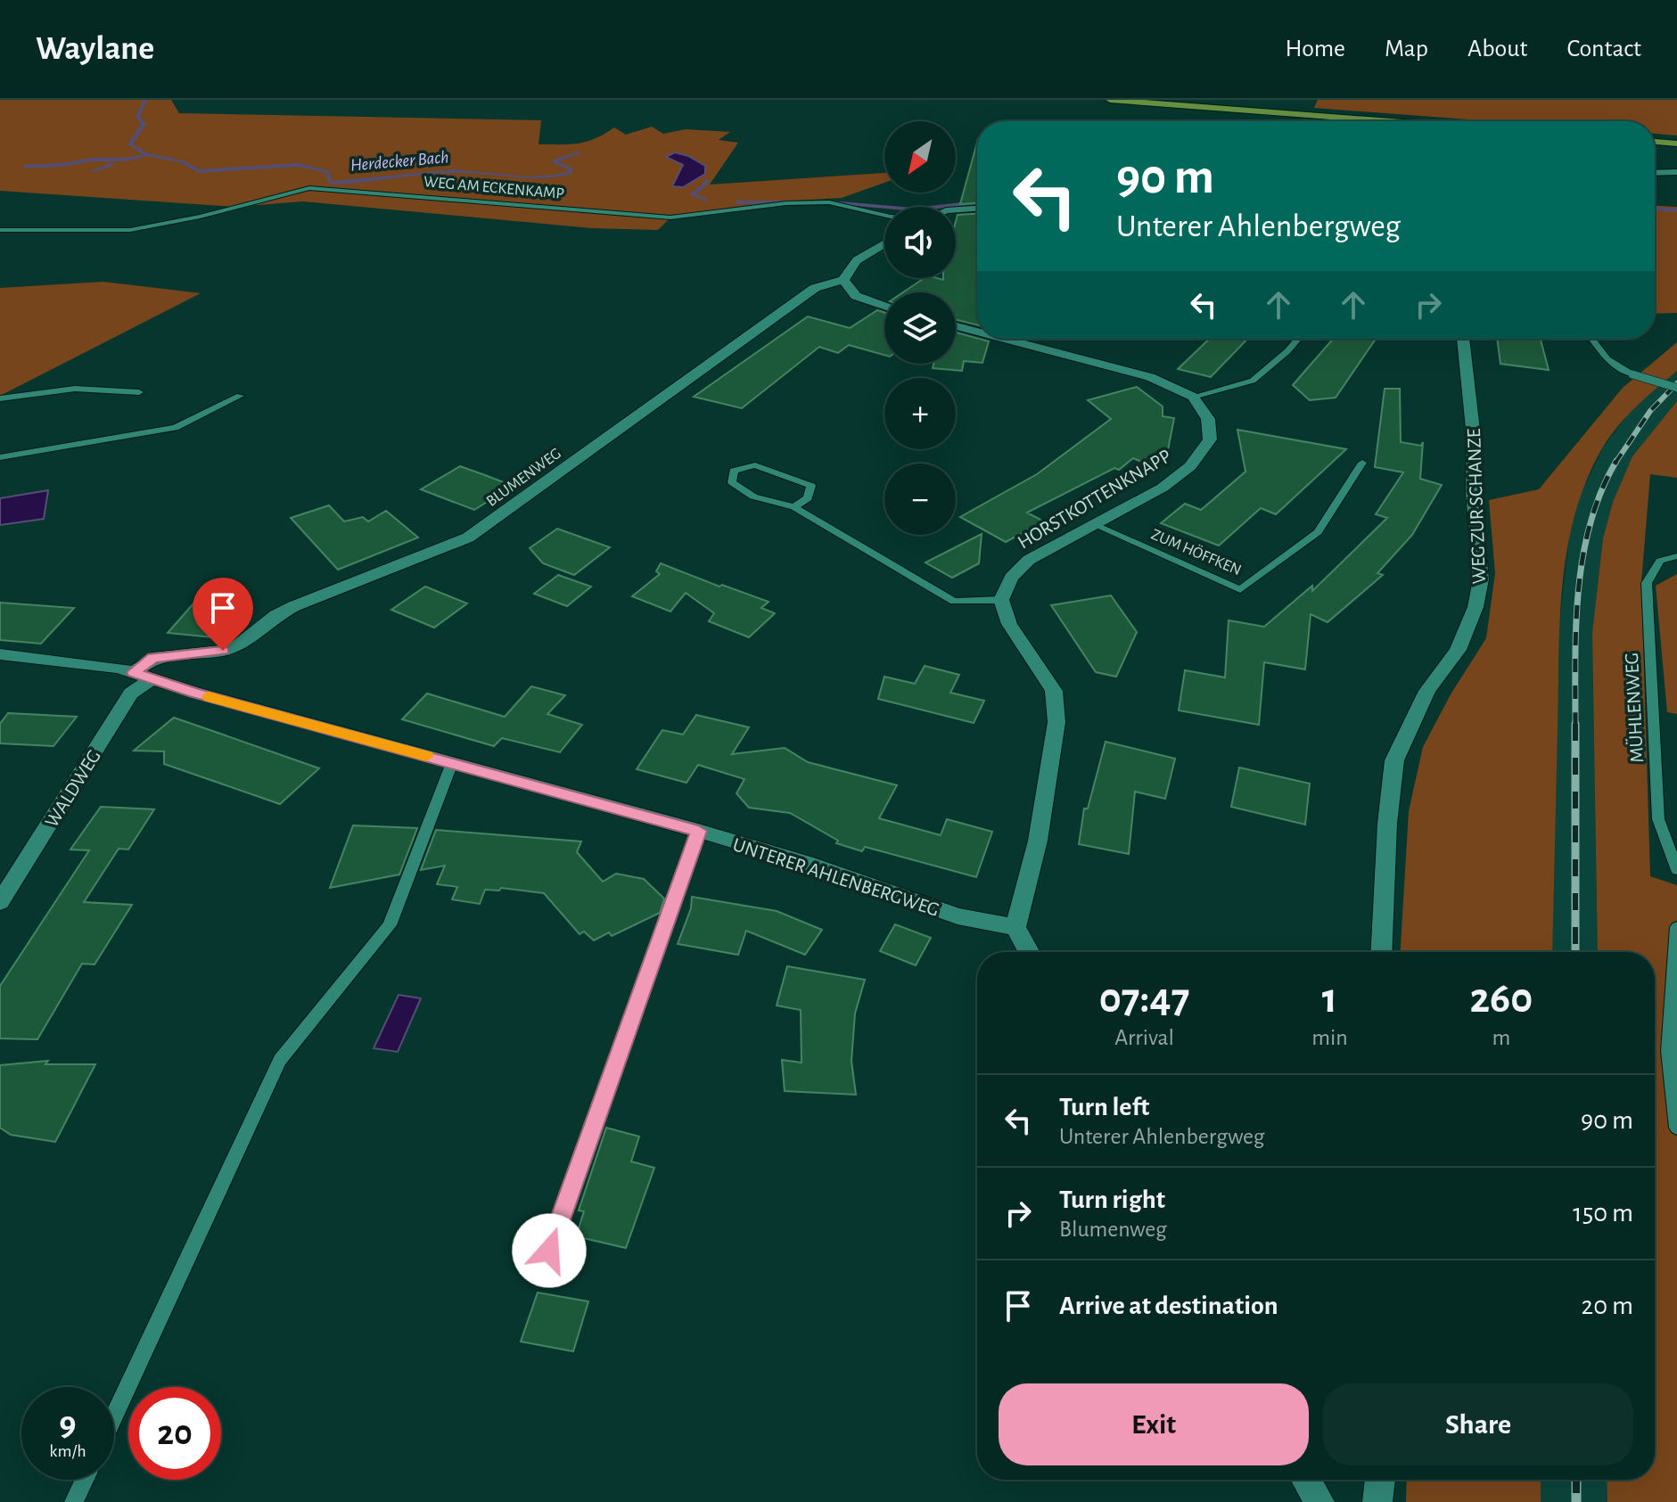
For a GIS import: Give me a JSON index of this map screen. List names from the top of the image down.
{
  "streets": {
    "street": [
      "WEG AM ECKENKAMP",
      "BLUMENWEG",
      "HORSTKOTTENKNAPP",
      "WEG ZUR SCHANZE",
      "WALDWEG",
      "UNTERER AHLENBERGWEG"
    ],
    "lane": ["ZUM HÖFFKEN", "MÜHLENWEG"]
  },
  "crossings": [
    ["BLUMENWEG", "WALDWEG"],
    ["BLUMENWEG", "UNTERER AHLENBERGWEG"],
    ["HORSTKOTTENKNAPP", "ZUM HÖFFKEN"],
    ["WALDWEG", "UNTERER AHLENBERGWEG"]
  ],
  "water": ["Herdecker Bach"],
  "north": "bottom left",
  "page": {
    "header": "Waylane",
    "nav": [
      "Home",
      "Map",
      "About",
      "Contact"
    ],
    "map_buttons": ["+", "−"],
    "turn": ["90 m", "Unterer Ahlenbergweg"],
    "eta": [
      "07:47",
      "Arrival",
      "1",
      "min",
      "260",
      "m"
    ],
    "list": [
      {
        "name": "Turn left",
        "note": "Unterer Ahlenbergweg",
        "value": "90 m"
      },
      {
        "name": "Turn right",
        "note": "Blumenweg",
        "value": "150 m"
      },
      {
        "name": "Arrive at destination",
        "value": "20 m"
      }
    ],
    "buttons": ["Exit", "Share"],
    "speed": "9 km/h",
    "limit": "20"
  }
}
